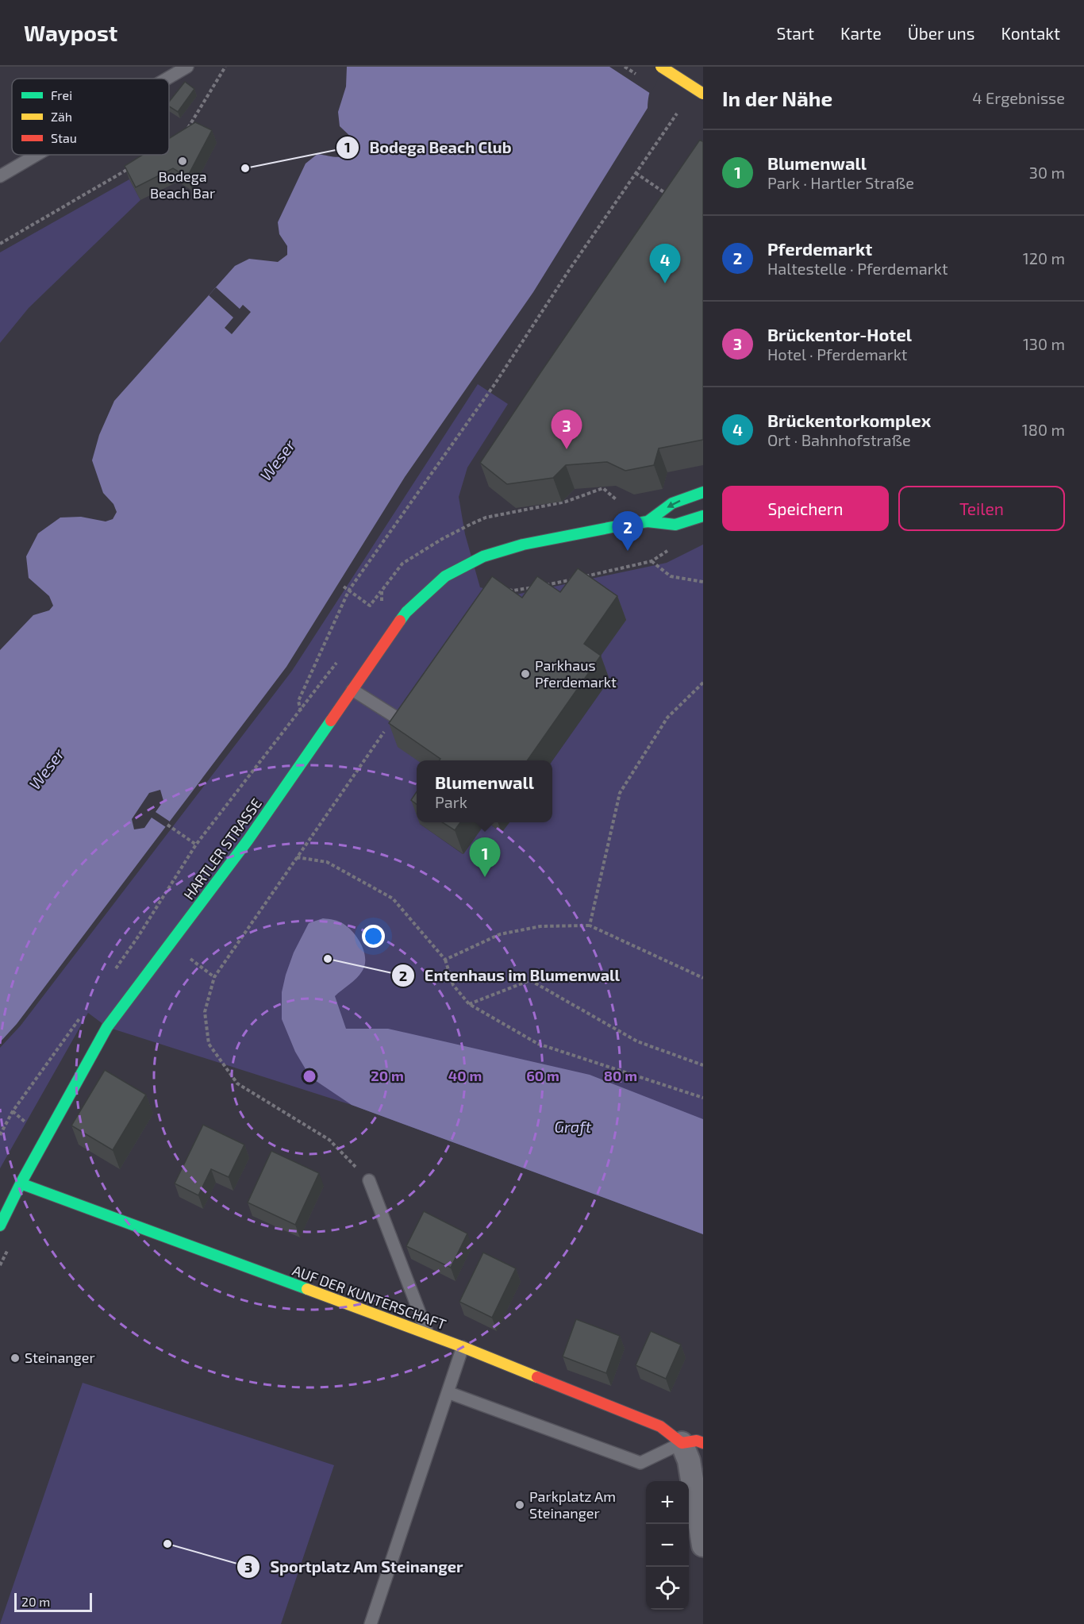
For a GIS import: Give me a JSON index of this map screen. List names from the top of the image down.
{
  "streets": {
    "main road": ["HARTLER STRASSE", "AUF DER KUNTERSCHAFT"]
  },
  "crossings": [
    ["HARTLER STRASSE", "AUF DER KUNTERSCHAFT"]
  ],
  "water": ["Weser", "Graft"],
  "places": [
    "Bodega Beach Bar",
    "Bodega Beach Club",
    "Parkhaus Pferdemarkt",
    "Entenhaus im Blumenwall",
    "Steinanger",
    "Parkplatz Am Steinanger",
    "Sportplatz Am Steinanger"
  ],
  "legend": ["Frei", "Zäh", "Stau"],
  "scale_bar": "20 m",
  "page": {
    "header": "Waypost",
    "nav": [
      "Start",
      "Karte",
      "Über uns",
      "Kontakt"
    ],
    "heading": ["In der Nähe", "4 Ergebnisse"],
    "list": [
      {
        "mark": "1",
        "name": "Blumenwall",
        "note": "Park · Hartler Straße",
        "value": "30 m"
      },
      {
        "mark": "2",
        "name": "Pferdemarkt",
        "note": "Haltestelle · Pferdemarkt",
        "value": "120 m"
      },
      {
        "mark": "3",
        "name": "Brückentor-Hotel",
        "note": "Hotel · Pferdemarkt",
        "value": "130 m"
      },
      {
        "mark": "4",
        "name": "Brückentorkomplex",
        "note": "Ort · Bahnhofstraße",
        "value": "180 m"
      }
    ],
    "pins": [
      "4",
      "3",
      "2",
      "1"
    ],
    "buttons": ["Speichern", "Teilen"],
    "popup": ["Blumenwall", "Park"],
    "map_buttons": ["+", "−"],
    "scale": "20 m"
  },
  "rings": [
    "20 m",
    "40 m",
    "60 m",
    "80 m"
  ]
}
